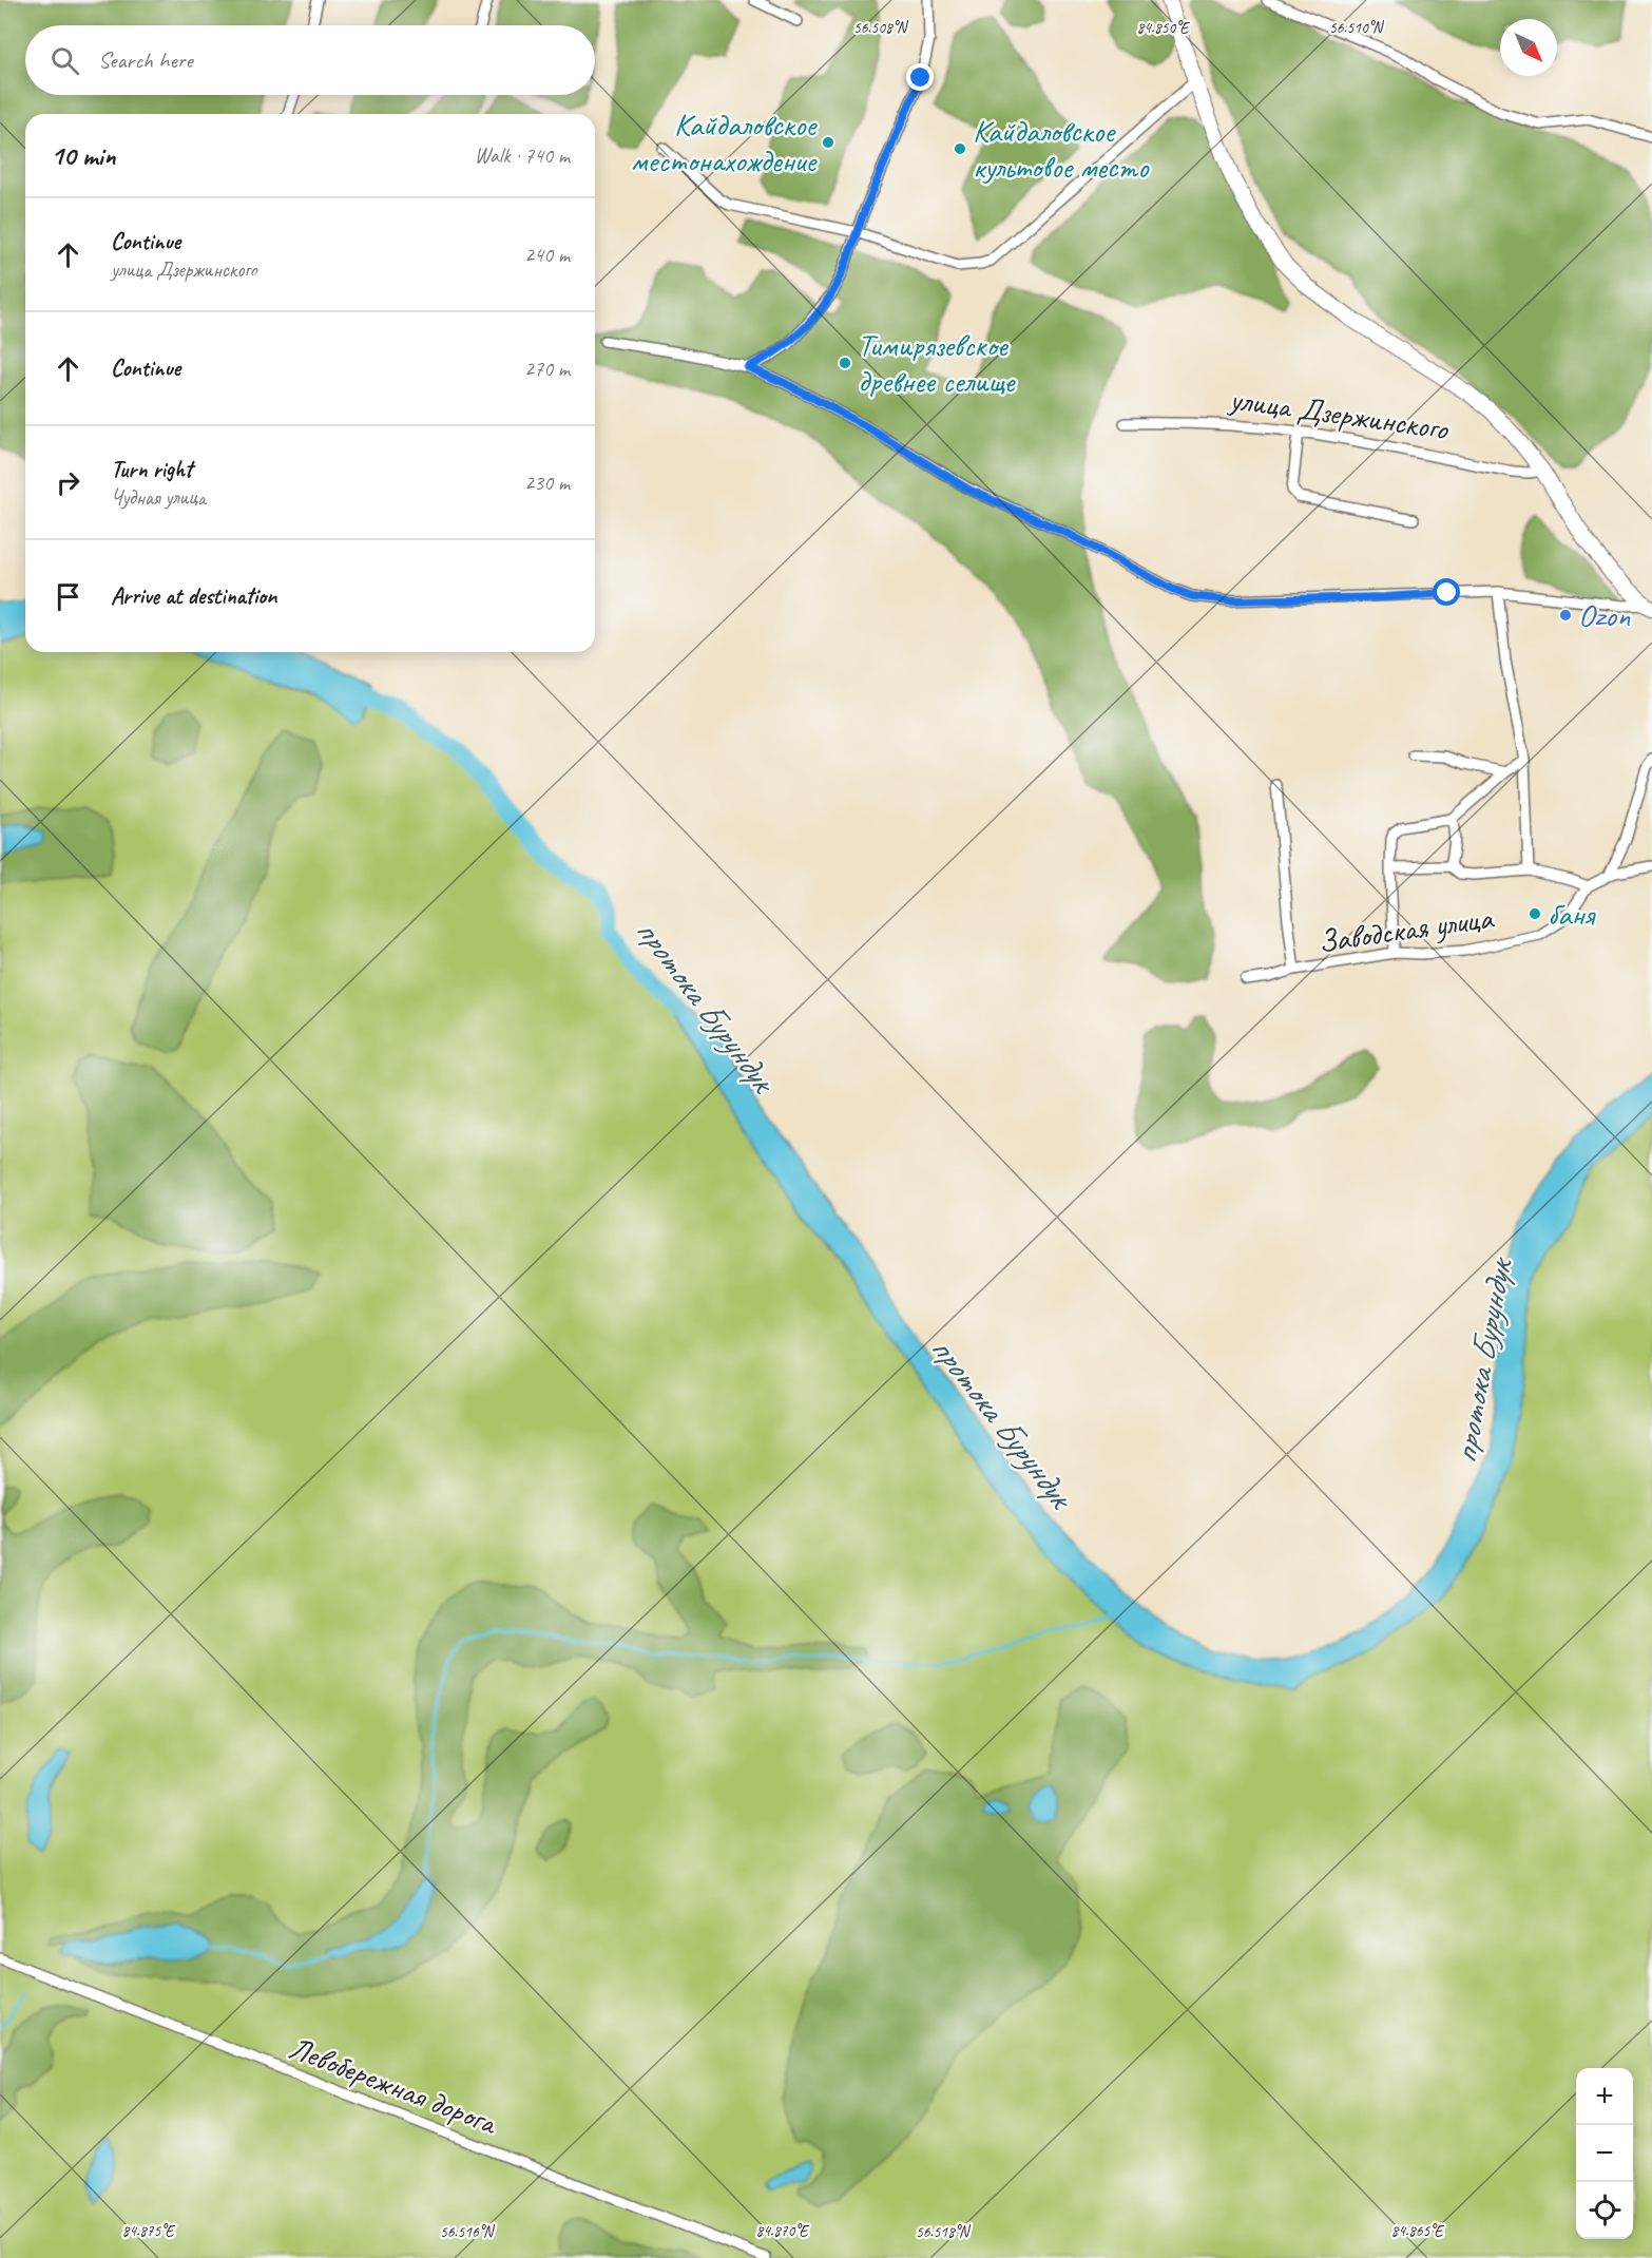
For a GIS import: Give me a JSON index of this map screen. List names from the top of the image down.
{
  "streets": {
    "street": ["улица Дзержинского", "Заводская улица", "Левобережная дорога"]
  },
  "water": ["протока Бурундук"],
  "places": [
    "Кайдаловское местонахождение",
    "Кайдаловское культовое место",
    "Тимирязевское древнее селище",
    "Ozon",
    "баня"
  ],
  "north": "bottom right",
  "page": {
    "search": "Search here",
    "heading": ["10 min", "Walk · 740 m"],
    "list": [
      ["Continue", "улица Дзержинского", "240 m"],
      ["Continue", "270 m"],
      ["Turn right", "Чудная улица", "230 m"],
      "Arrive at destination"
    ],
    "map_buttons": ["+", "−"]
  },
  "coordinates": [
    "56.508°N",
    "56.510°N",
    "84.850°E",
    "84.875°E",
    "84.870°E",
    "84.865°E",
    "56.516°N",
    "56.518°N"
  ]
}
